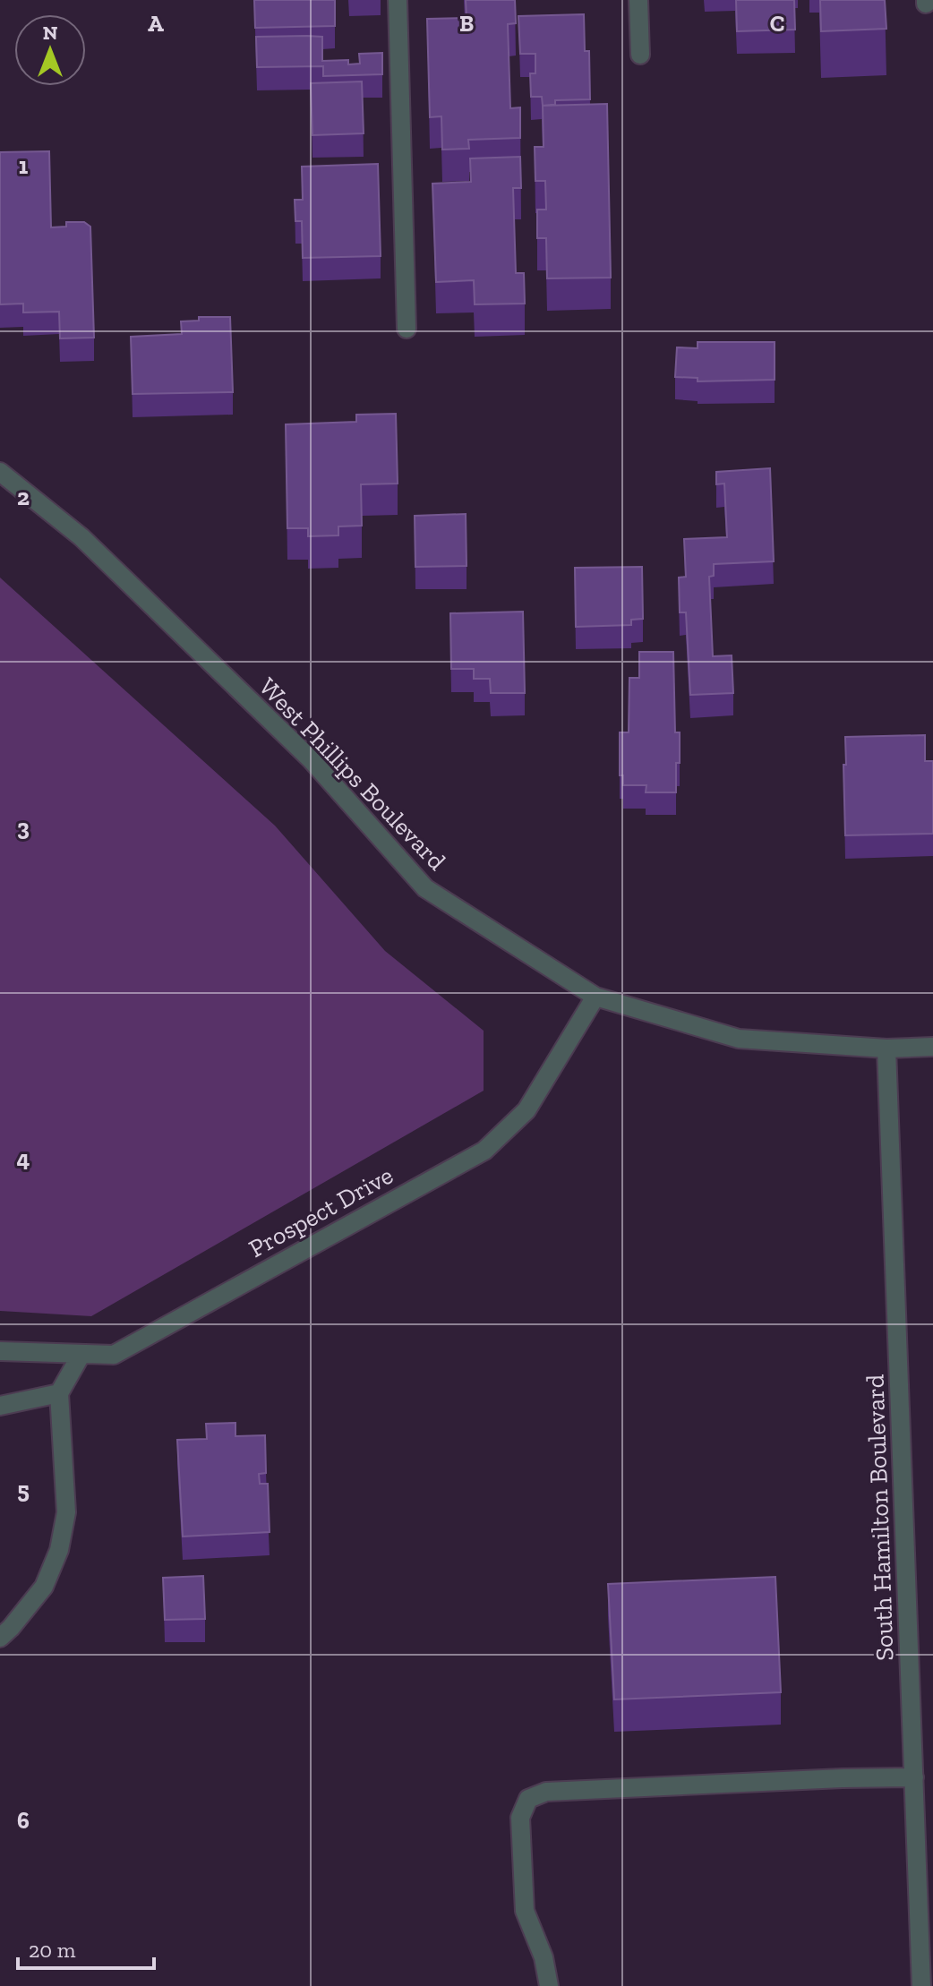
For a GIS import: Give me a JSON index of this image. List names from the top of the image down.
{
  "streets": {
    "street": ["West Phillips Boulevard", "Prospect Drive", "South Hamilton Boulevard"]
  },
  "crossings": [
    ["West Phillips Boulevard", "Prospect Drive"],
    ["West Phillips Boulevard", "South Hamilton Boulevard"]
  ],
  "scale_bar": "20 m",
  "north": "top",
  "grid": {
    "columns": ["A", "B", "C"],
    "rows": [
      "1",
      "2",
      "3",
      "4",
      "5",
      "6"
    ]
  }
}
